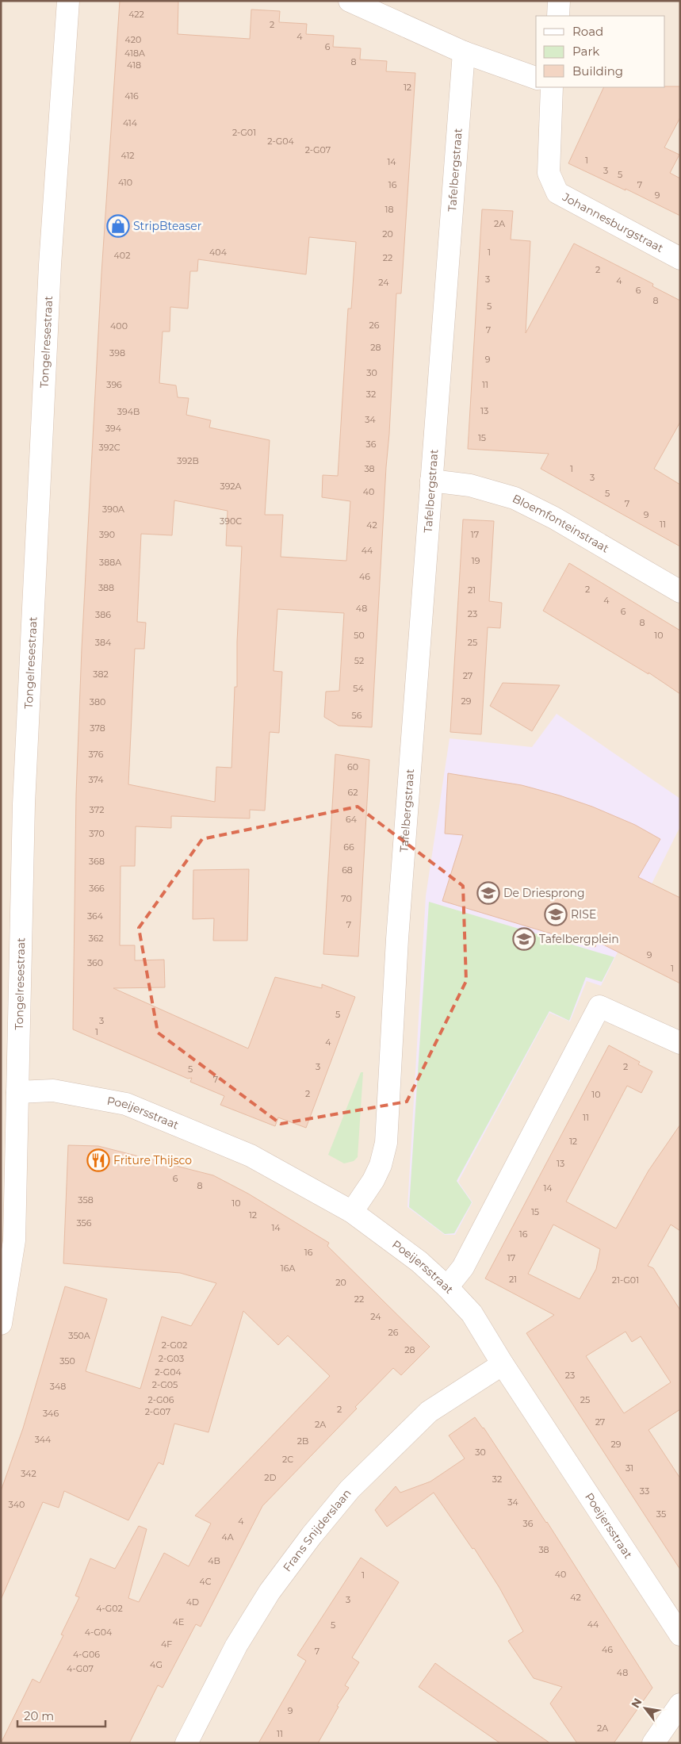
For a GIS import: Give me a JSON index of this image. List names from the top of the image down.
{
  "streets": {
    "street": [
      "Tafelbergstraat",
      "Johannesburgstraat",
      "Tongelresestraat",
      "Bloemfonteinstraat",
      "Poeijersstraat",
      "Frans Snijderslaan"
    ]
  },
  "crossings": [
    ["Tafelbergstraat", "Bloemfonteinstraat"],
    ["Tafelbergstraat", "Poeijersstraat"],
    ["Tongelresestraat", "Poeijersstraat"],
    ["Poeijersstraat", "Frans Snijderslaan"]
  ],
  "places": {
    "shop": ["StripBteaser"],
    "school or university": ["De Driesprong", "RISE", "Tafelbergplein"],
    "restaurant": ["Friture Thijsco"]
  },
  "house_numbers": [
    "422",
    "2",
    "4",
    "420",
    "6",
    "418A",
    "8",
    "418",
    "12",
    "416",
    "414",
    "2-G01",
    "2-G04",
    "2-G07",
    "412",
    "1",
    "14",
    "3",
    "5",
    "410",
    "16",
    "7",
    "9",
    "18",
    "2A",
    "20",
    "404",
    "1",
    "402",
    "22",
    "2",
    "3",
    "4",
    "24",
    "6",
    "8",
    "5",
    "26",
    "400",
    "7",
    "28",
    "398",
    "9",
    "30",
    "396",
    "11",
    "32",
    "13",
    "394B",
    "34",
    "394",
    "15",
    "36",
    "392C",
    "392B",
    "38",
    "1",
    "3",
    "392A",
    "40",
    "5",
    "7",
    "390A",
    "9",
    "390C",
    "11",
    "42",
    "390",
    "17",
    "44",
    "19",
    "388A",
    "46",
    "388",
    "2",
    "21",
    "4",
    "48",
    "6",
    "23",
    "386",
    "8",
    "50",
    "10",
    "384",
    "25",
    "52",
    "382",
    "27",
    "54",
    "29",
    "380",
    "56",
    "378",
    "376",
    "60",
    "374",
    "62",
    "372",
    "64",
    "370",
    "66",
    "368",
    "68",
    "366",
    "70",
    "364",
    "7",
    "362",
    "9",
    "360",
    "1",
    "5",
    "3",
    "1",
    "4",
    "3",
    "2",
    "5",
    "7",
    "2",
    "10",
    "11",
    "12",
    "13",
    "6",
    "8",
    "14",
    "358",
    "10",
    "15",
    "12",
    "356",
    "14",
    "16",
    "16",
    "17",
    "16A",
    "21",
    "21-G01",
    "20",
    "22",
    "24",
    "26",
    "350A",
    "2-G02",
    "28",
    "2-G03",
    "350",
    "2-G04",
    "23",
    "2-G05",
    "348",
    "2-G06",
    "25",
    "2",
    "2-G07",
    "346",
    "27",
    "2A",
    "344",
    "2B",
    "29",
    "30",
    "2C",
    "31",
    "342",
    "2D",
    "32",
    "33",
    "34",
    "340",
    "35",
    "4",
    "36",
    "4A",
    "38",
    "4B",
    "40",
    "1",
    "4C",
    "42",
    "3",
    "4D",
    "4-G02",
    "4E",
    "44",
    "5",
    "4-G04",
    "4F",
    "46",
    "7",
    "4-G06",
    "4G",
    "4-G07",
    "48",
    "9",
    "2A",
    "11"
  ],
  "legend": ["Road", "Park", "Building"],
  "scale_bar": "20 m",
  "north": "top left"
}
